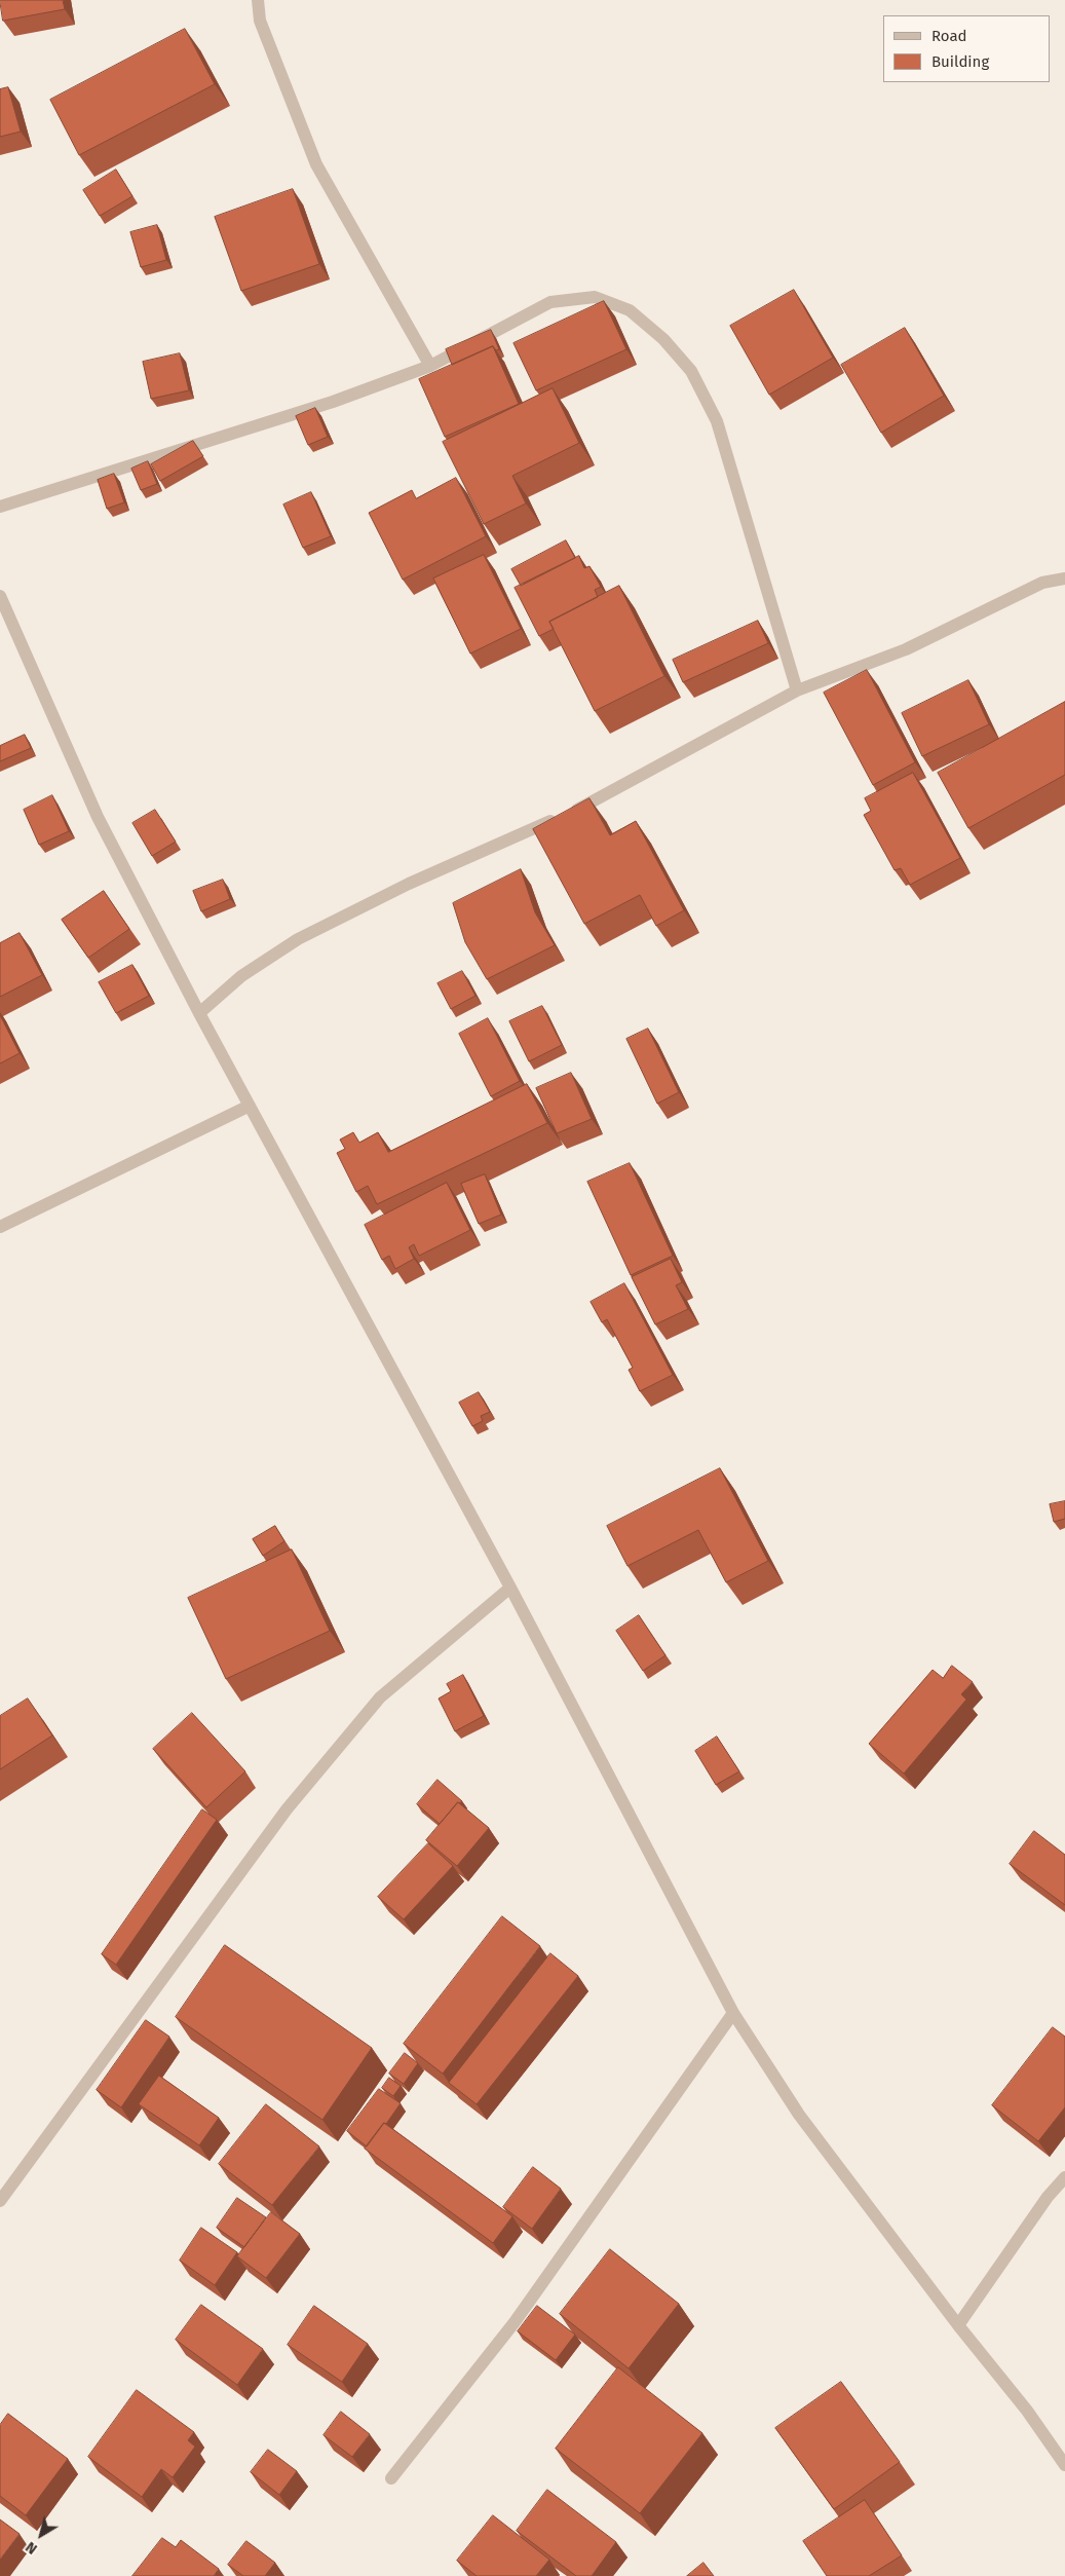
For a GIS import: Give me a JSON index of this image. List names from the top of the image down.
{
  "legend": ["Road", "Building"],
  "north": "bottom left"
}
